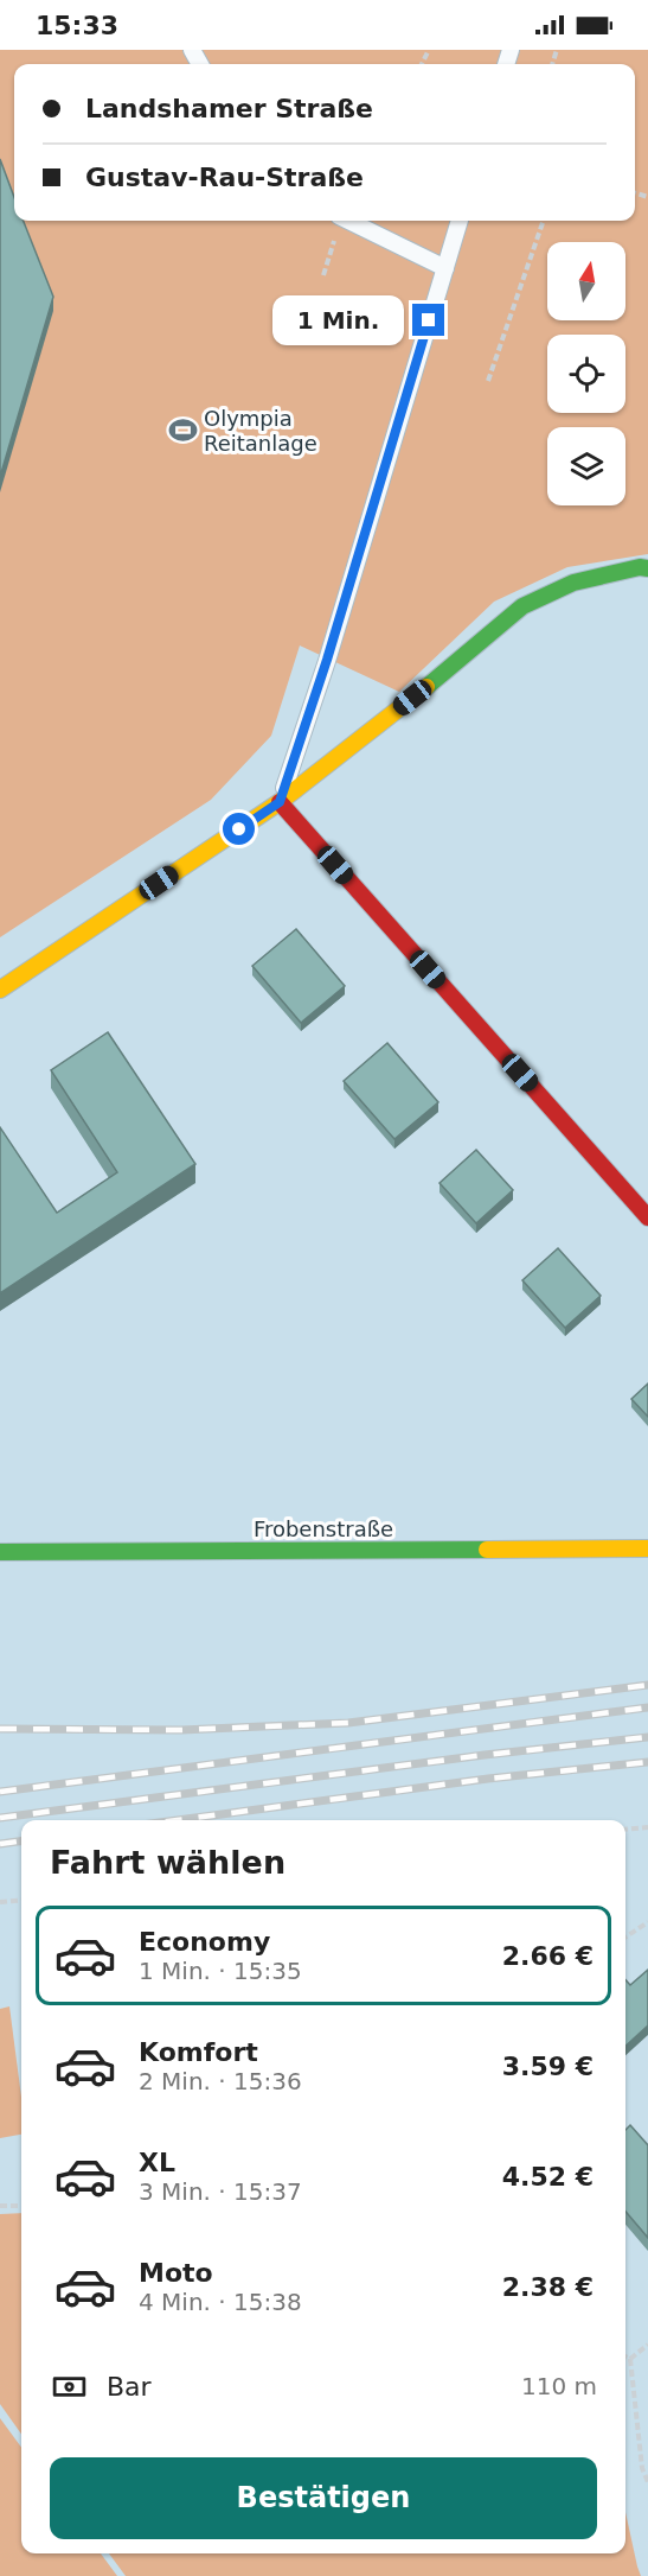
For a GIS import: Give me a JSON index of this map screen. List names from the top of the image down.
{
  "streets": {
    "street": ["Frobenstraße"]
  },
  "places": {
    "sports": ["Olympia Reitanlage"]
  },
  "north": "top",
  "page": {
    "status": "15:33",
    "banner": ["Landshamer Straße", "Gustav-Rau-Straße"],
    "bubble": "1 Min.",
    "heading": "Fahrt wählen",
    "list": [
      {
        "name": "Economy",
        "note": "1 Min. · 15:35",
        "value": "2.66 €"
      },
      {
        "name": "Komfort",
        "note": "2 Min. · 15:36",
        "value": "3.59 €"
      },
      {
        "name": "XL",
        "note": "3 Min. · 15:37",
        "value": "4.52 €"
      },
      {
        "name": "Moto",
        "note": "4 Min. · 15:38",
        "value": "2.38 €"
      }
    ],
    "pay": ["Bar", "110 m"],
    "buttons": "Bestätigen"
  }
}
